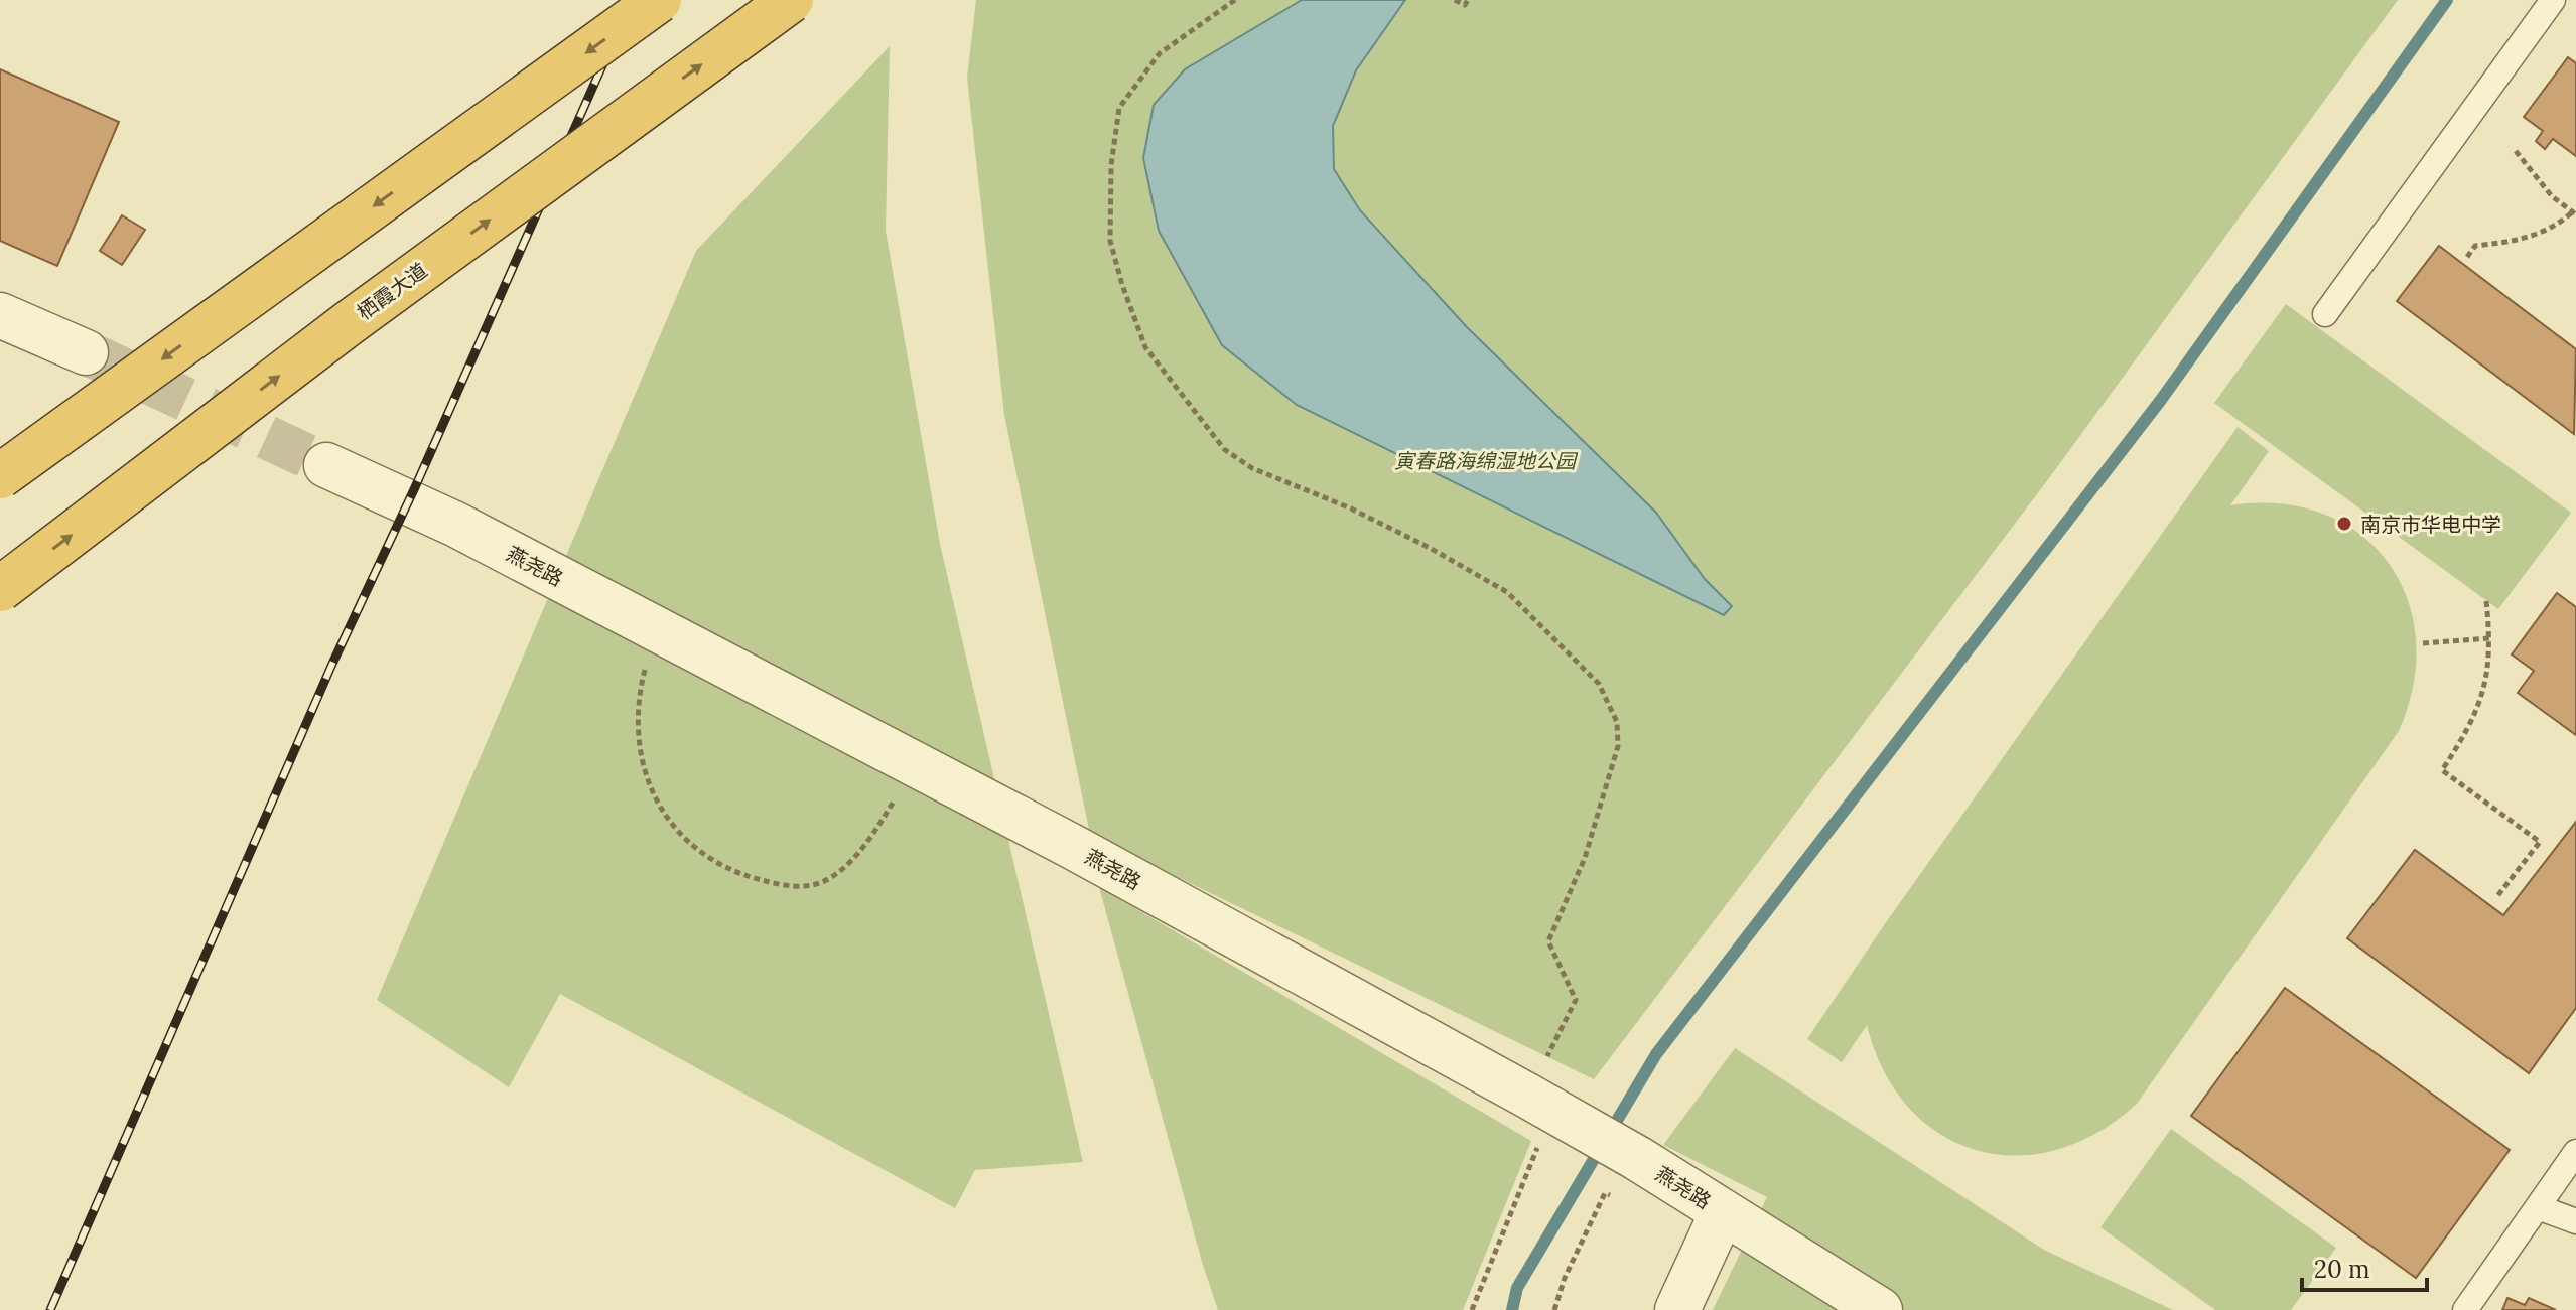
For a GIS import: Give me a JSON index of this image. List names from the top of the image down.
{
  "streets": {
    "highway": ["栖霞大道"],
    "street": ["燕尧路"]
  },
  "parks": ["寅春路海绵湿地公园"],
  "places": ["南京市华电中学"],
  "scale_bar": "20 m"
}
